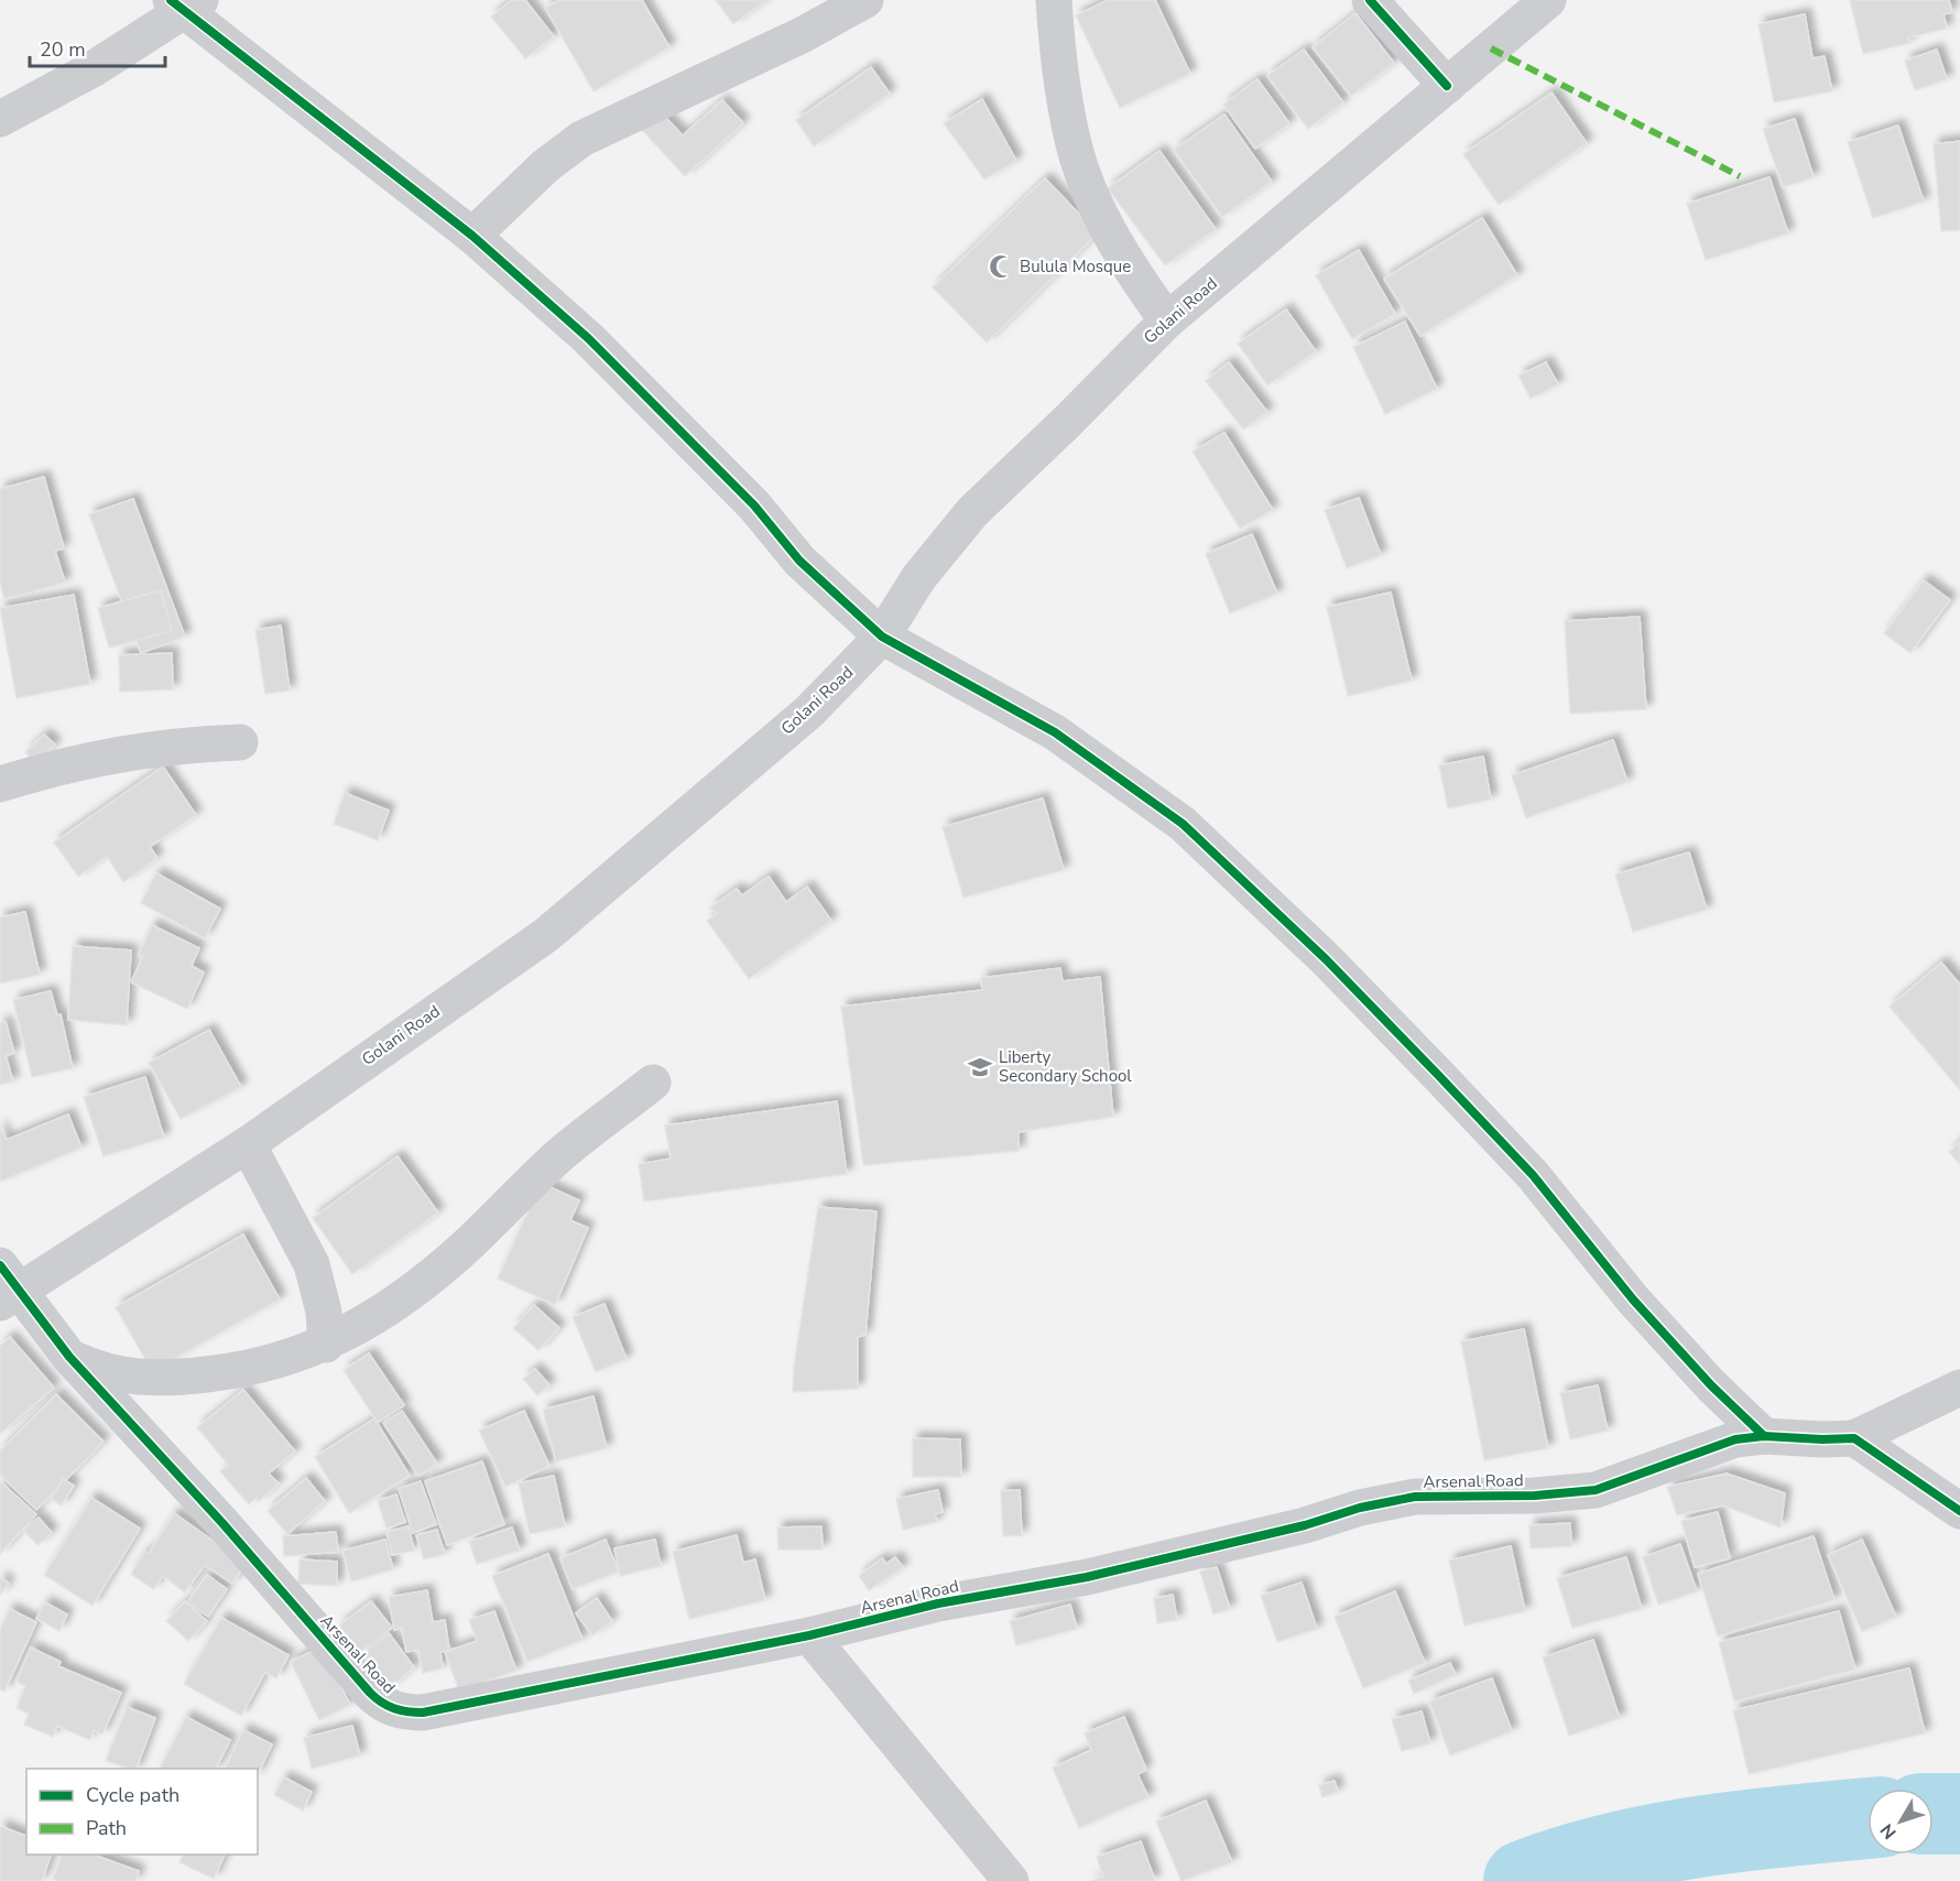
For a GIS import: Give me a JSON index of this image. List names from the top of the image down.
{
  "streets": {
    "street": ["Golani Road", "Arsenal Road"]
  },
  "crossings": [
    ["Golani Road", "Arsenal Road"]
  ],
  "places": {
    "mosque": ["Bulula Mosque"],
    "school or university": ["Liberty Secondary School"]
  },
  "legend": ["Cycle path", "Path"],
  "scale_bar": "20 m",
  "north": "bottom left"
}
